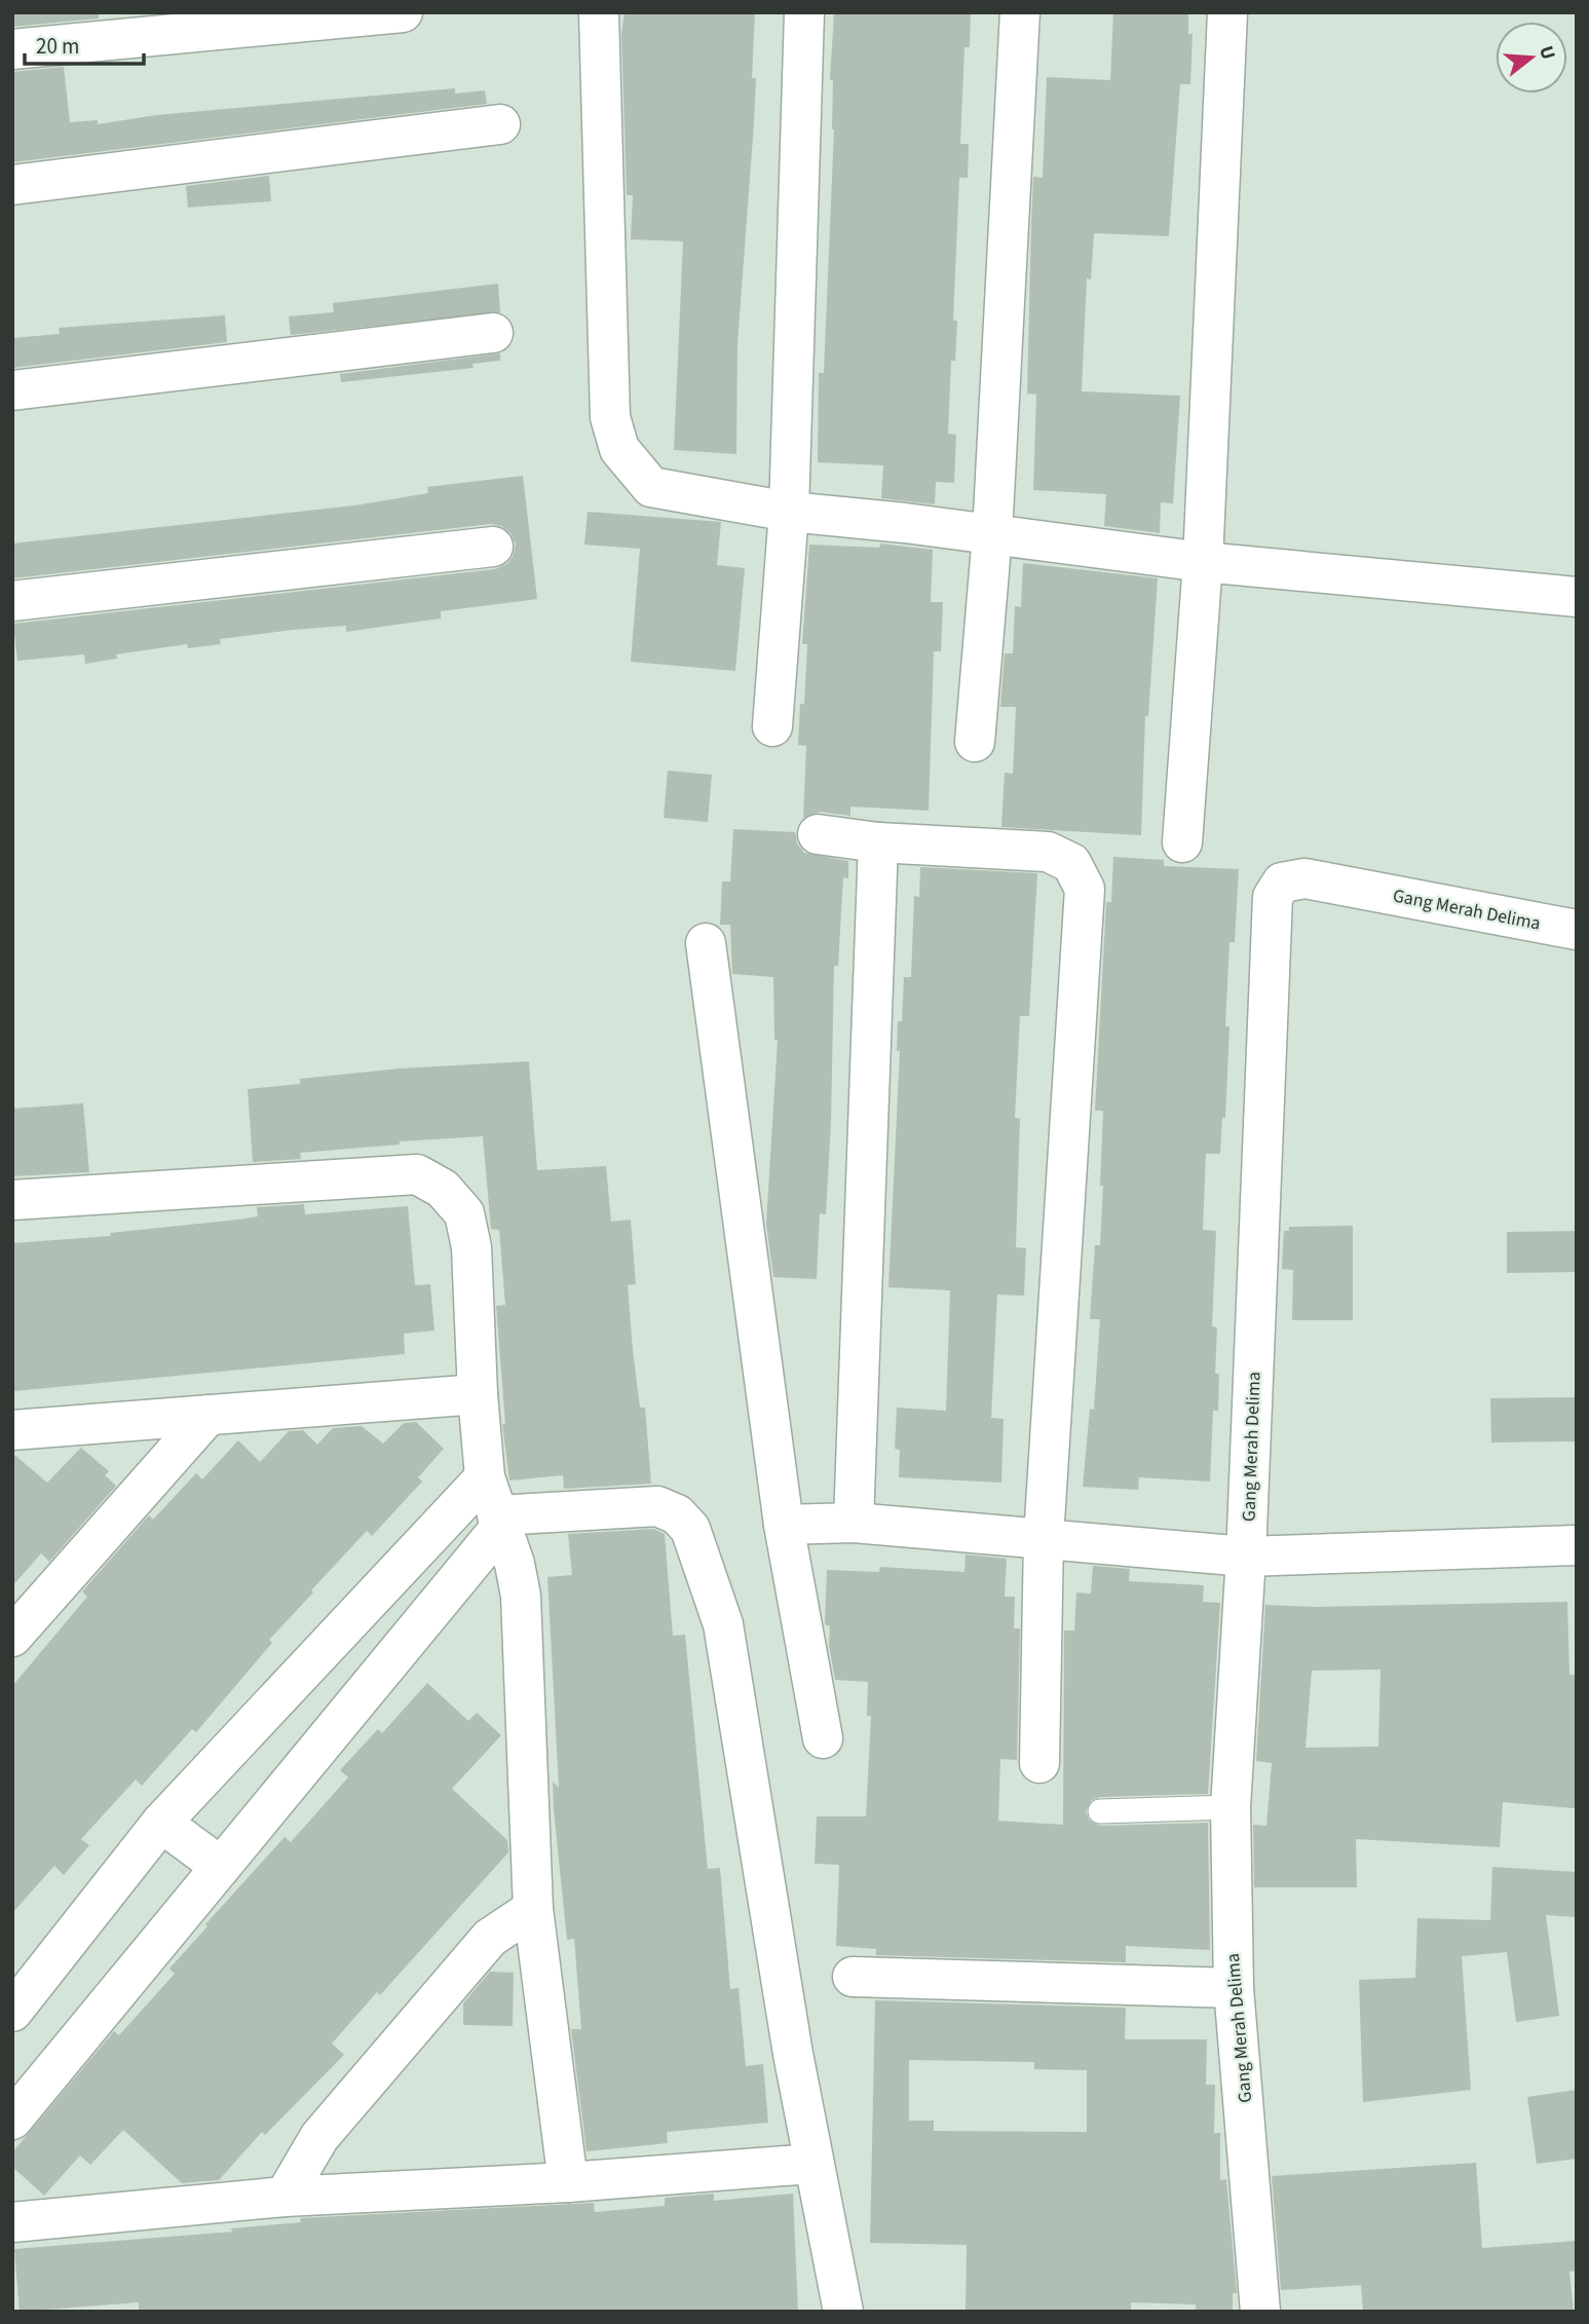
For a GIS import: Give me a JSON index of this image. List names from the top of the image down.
{
  "streets": {
    "street": ["Gang Merah Delima"]
  },
  "scale_bar": "20 m",
  "north": "right"
}
